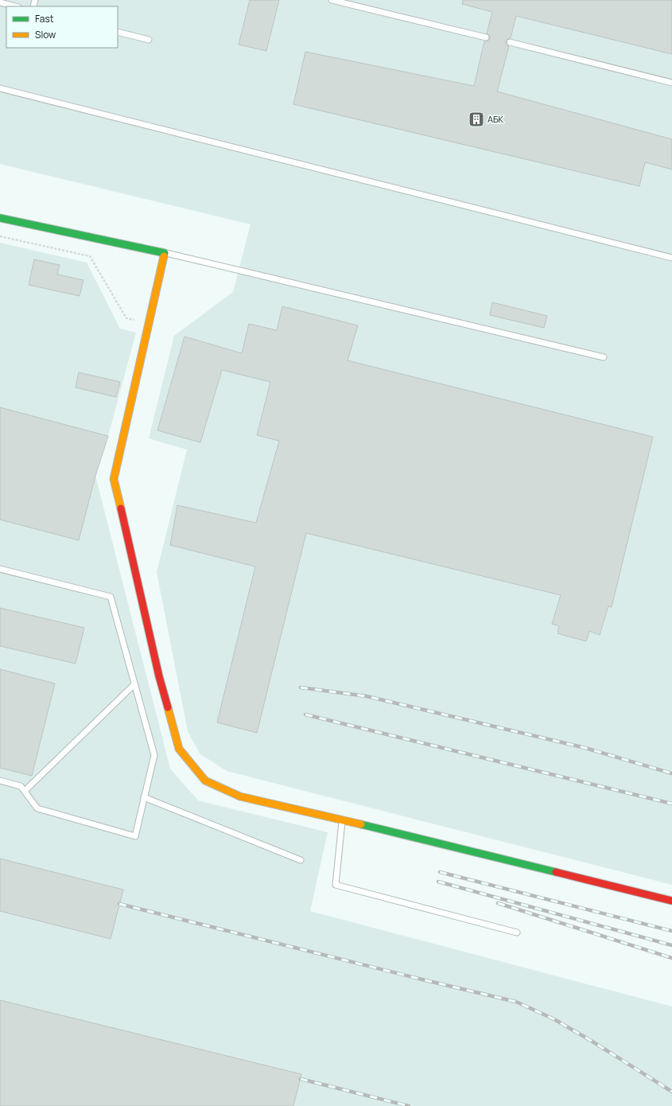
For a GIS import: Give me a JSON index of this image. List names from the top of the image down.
{
  "places": {
    "building": ["АБК"]
  },
  "legend": ["Fast", "Slow"]
}
